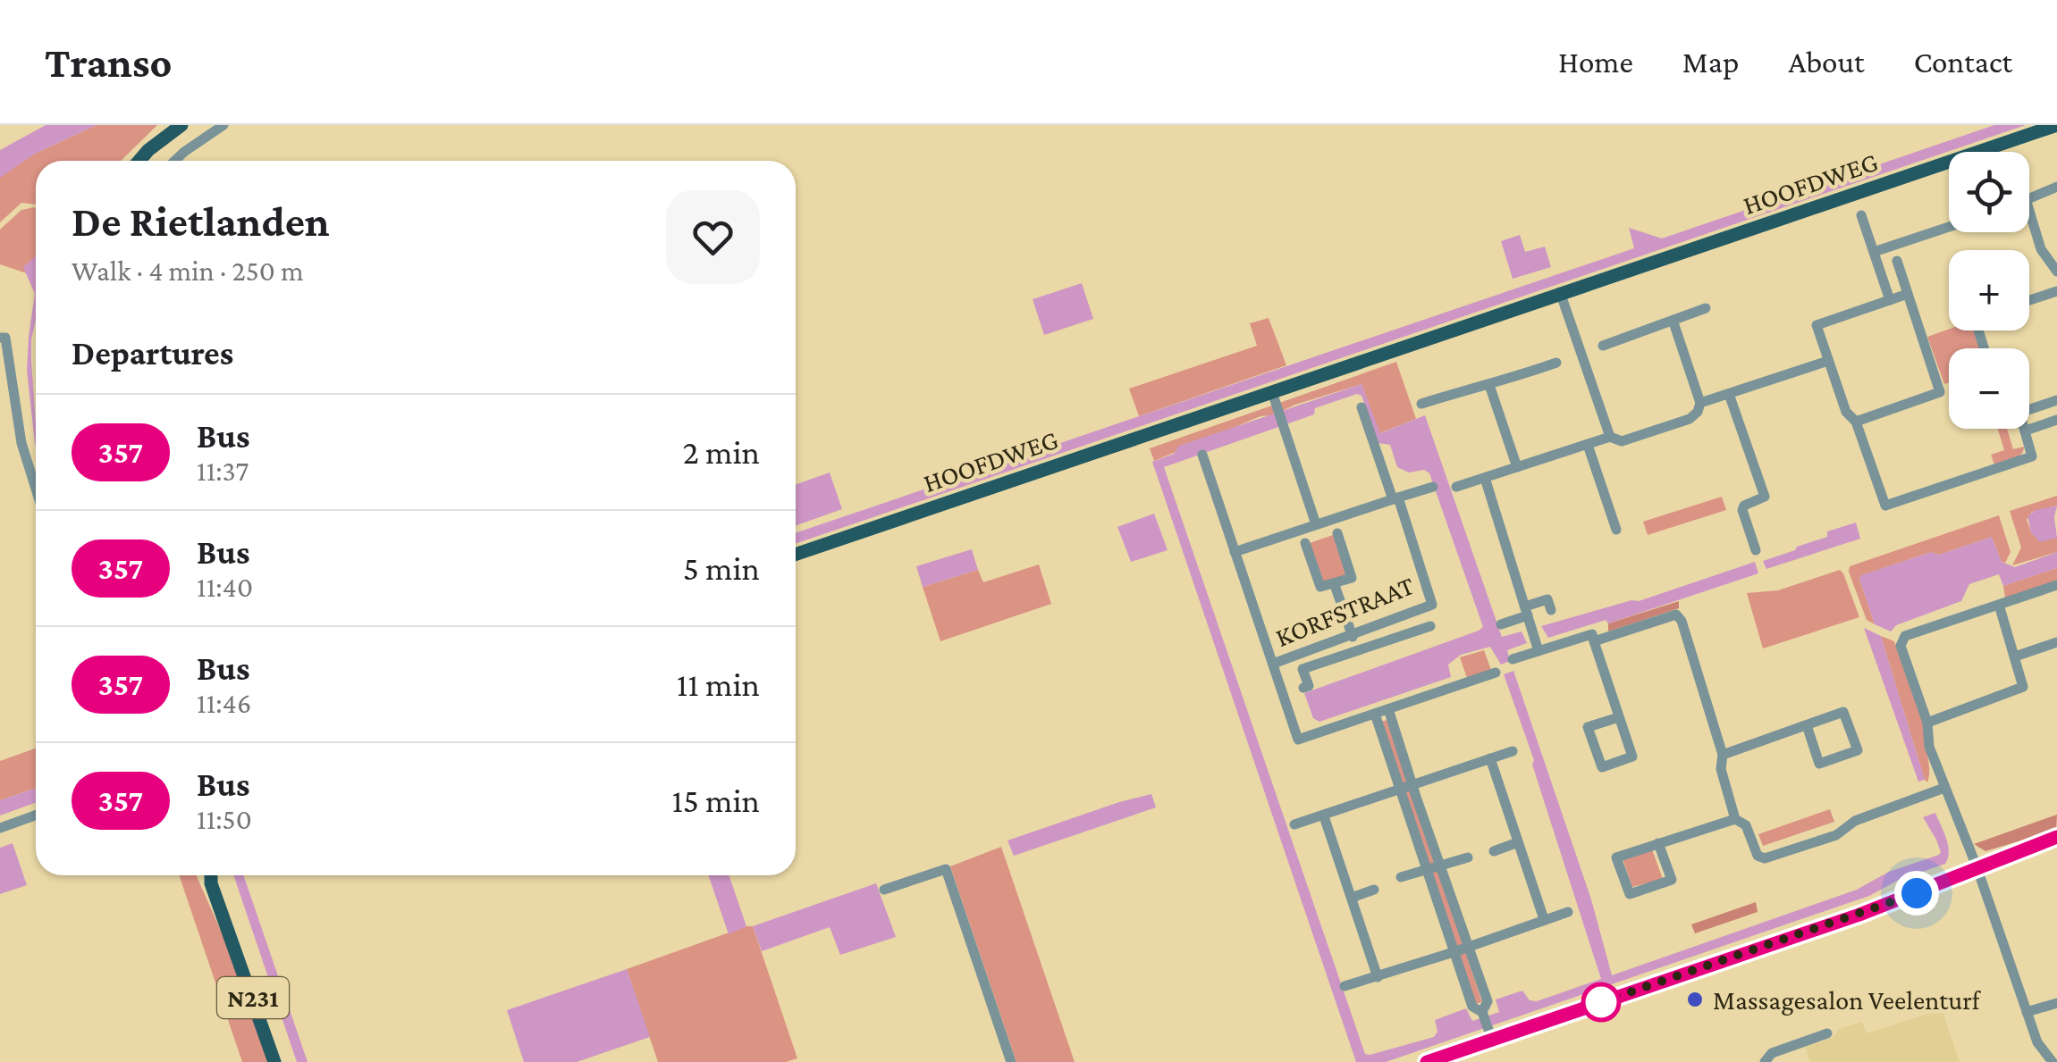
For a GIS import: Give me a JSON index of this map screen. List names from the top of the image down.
{
  "streets": {
    "main road": ["HOOFDWEG", "N231"],
    "street": ["KORFSTRAAT"]
  },
  "places": ["Massagesalon Veelenturf"],
  "lines": ["bus line 357"],
  "page": {
    "header": "Transo",
    "nav": [
      "Home",
      "Map",
      "About",
      "Contact"
    ],
    "map_buttons": ["+", "−"],
    "heading": [
      ["De Rietlanden", "Walk · 4 min · 250 m"],
      "Departures"
    ],
    "list": [
      {
        "mark": "357",
        "name": "Bus",
        "note": "11:37",
        "value": "2 min"
      },
      {
        "mark": "357",
        "name": "Bus",
        "note": "11:40",
        "value": "5 min"
      },
      {
        "mark": "357",
        "name": "Bus",
        "note": "11:46",
        "value": "11 min"
      },
      {
        "mark": "357",
        "name": "Bus",
        "note": "11:50",
        "value": "15 min"
      }
    ]
  }
}
